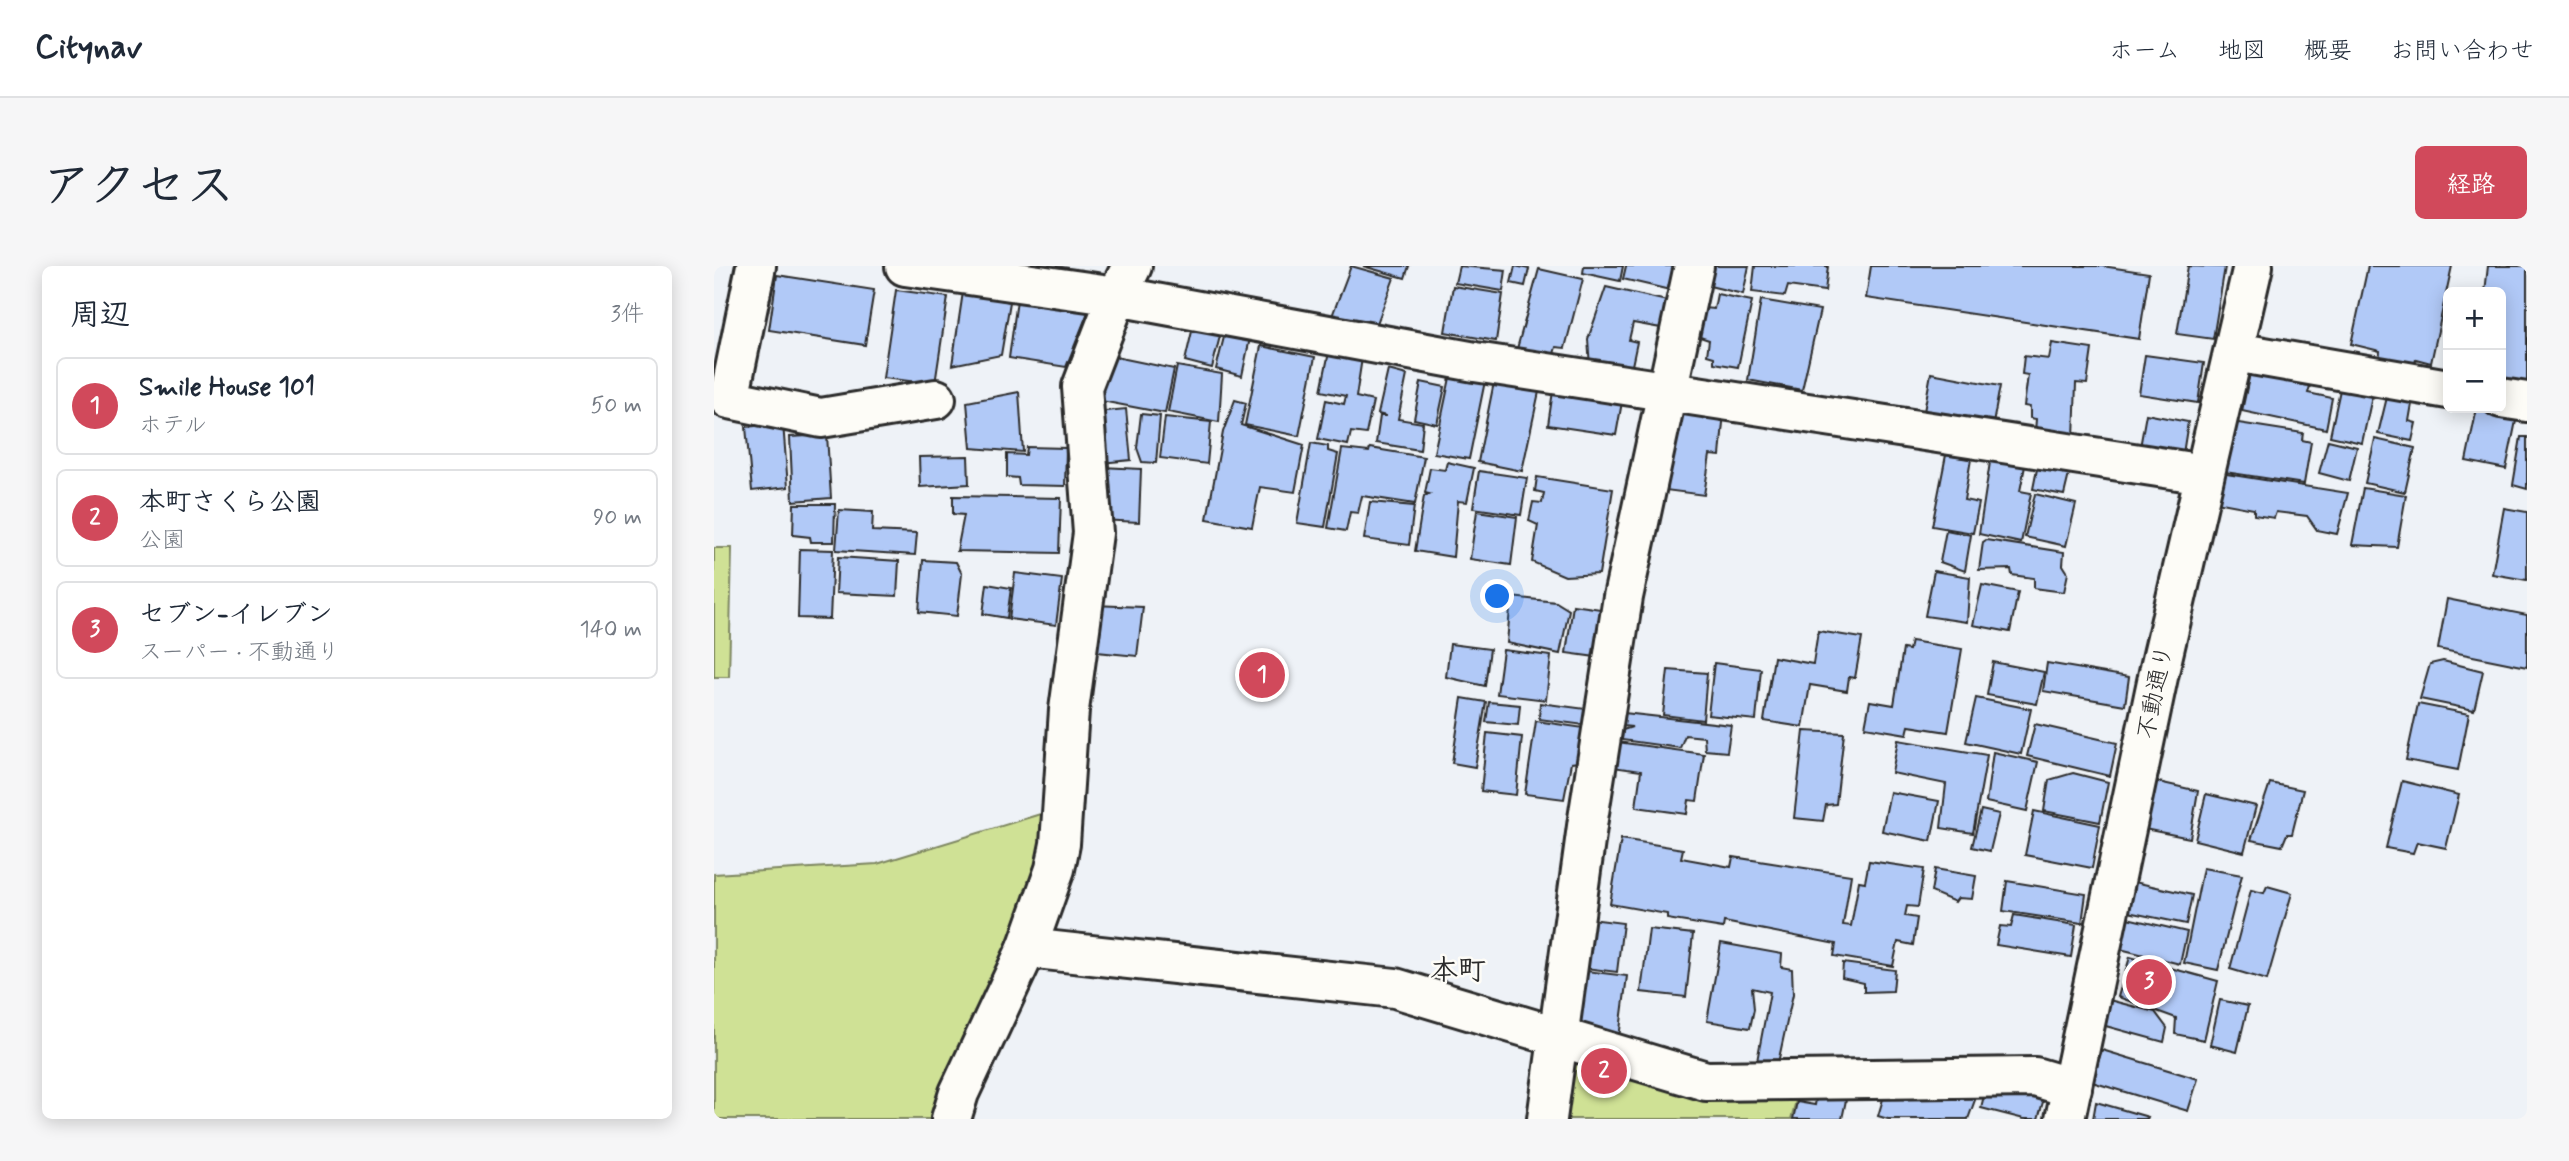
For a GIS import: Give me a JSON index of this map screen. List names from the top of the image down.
{
  "streets": {
    "street": ["不動通り"]
  },
  "districts": ["本町"],
  "page": {
    "header": "Citynav",
    "nav": [
      "ホーム",
      "地図",
      "概要",
      "お問い合わせ"
    ],
    "title": "アクセス",
    "buttons": "経路",
    "heading": ["周辺", "3件"],
    "map_buttons": ["+", "−"],
    "list": [
      {
        "mark": "1",
        "name": "Smile House 101",
        "note": "ホテル",
        "value": "50 m"
      },
      {
        "mark": "2",
        "name": "本町さくら公園",
        "note": "公園",
        "value": "90 m"
      },
      {
        "mark": "3",
        "name": "セブン-イレブン",
        "note": "スーパー · 不動通り",
        "value": "140 m"
      }
    ],
    "pins": ["1", "3", "2"]
  }
}
